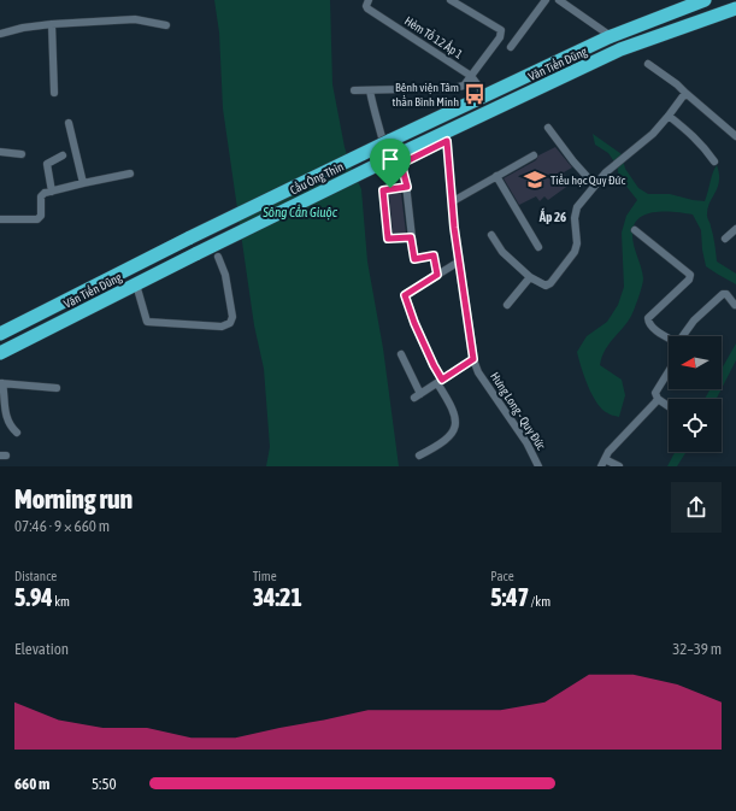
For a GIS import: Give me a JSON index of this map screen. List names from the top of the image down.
{
  "streets": {
    "highway": ["Văn Tiến Dũng", "Cầu Ông Thìn"],
    "street": ["Hẻm Tổ 12 Ấp 1", "Hưng Long - Quy Đức"]
  },
  "crossings": [
    ["Văn Tiến Dũng", "Cầu Ông Thìn"]
  ],
  "districts": ["Ấp 26"],
  "water": ["Sông Cần Giuộc"],
  "places": {
    "bus stop": ["Bệnh viện Tâm thần Bình Minh"],
    "school or university": ["Tiểu học Quy Đức"]
  },
  "north": "left",
  "page": {
    "heading": ["Morning run", "07:46 · 9 × 660 m"],
    "stats": [
      ["Distance", "5.94 km"],
      ["Time", "34:21"],
      ["Pace", "5:47 /km"]
    ],
    "chart": ["Elevation", "32–39 m"],
    "list": [
      {
        "name": "660 m",
        "note": "5:50"
      }
    ]
  }
}
